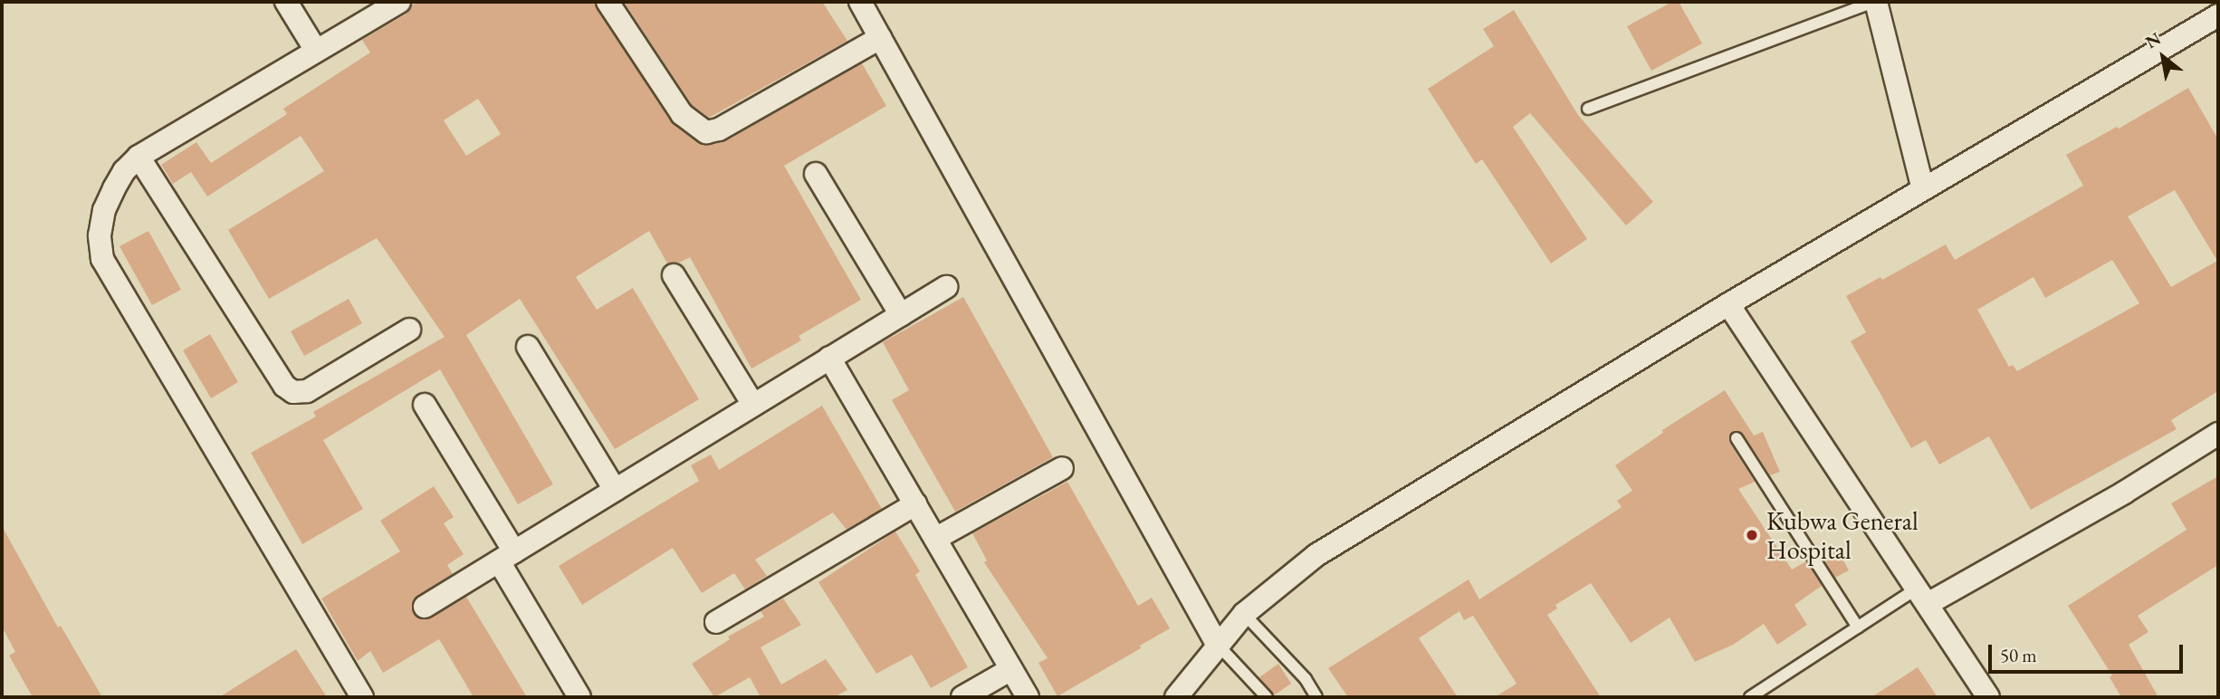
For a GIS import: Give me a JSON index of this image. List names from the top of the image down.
{
  "places": ["Kubwa General Hospital"],
  "scale_bar": "50 m",
  "north": "top left"
}
